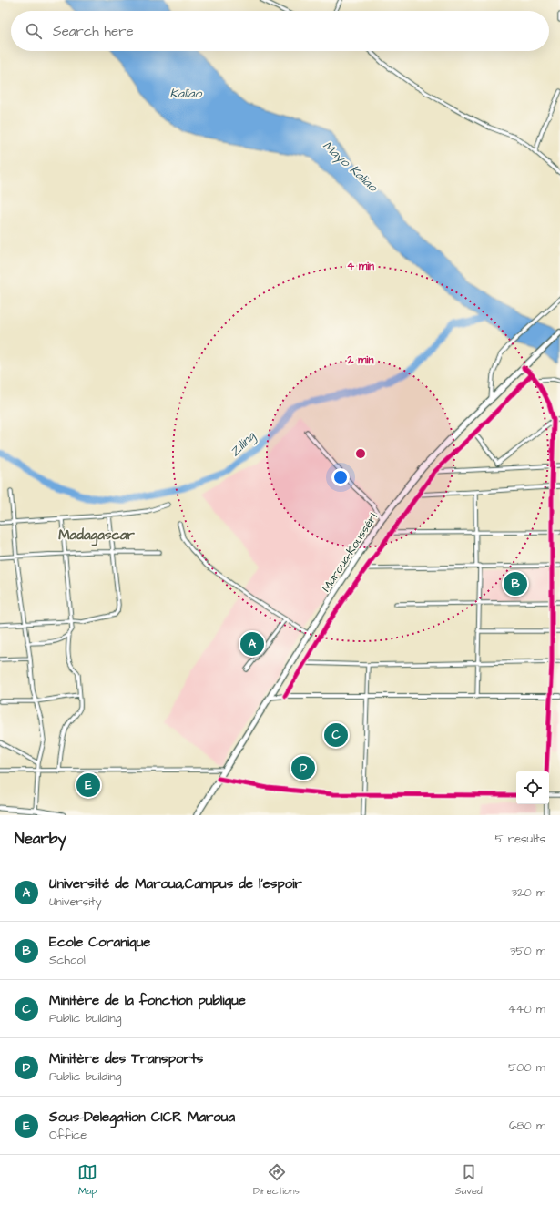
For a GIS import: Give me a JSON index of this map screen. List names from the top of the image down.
{
  "streets": {
    "highway": ["Maroua-Kousséri"]
  },
  "districts": ["Madagascar"],
  "water": ["Kaliao", "Mayo Kaliao", "Ziling"],
  "page": {
    "search": "Search here",
    "pins": [
      "B",
      "A",
      "C",
      "D",
      "E"
    ],
    "heading": ["Nearby", "5 results"],
    "list": [
      {
        "mark": "A",
        "name": "Université de Maroua,Campus de l'espoir",
        "note": "University",
        "value": "320 m"
      },
      {
        "mark": "B",
        "name": "Ecole Coranique",
        "note": "School",
        "value": "350 m"
      },
      {
        "mark": "C",
        "name": "Minitère de la fonction publique",
        "note": "Public building",
        "value": "440 m"
      },
      {
        "mark": "D",
        "name": "Minitère des Transports",
        "note": "Public building",
        "value": "500 m"
      },
      {
        "mark": "E",
        "name": "Sous-Delegation CICR Maroua",
        "note": "Office",
        "value": "680 m"
      }
    ],
    "nav": ["Map", "Directions", "Saved"]
  },
  "rings": ["4 min", "2 min"]
}
